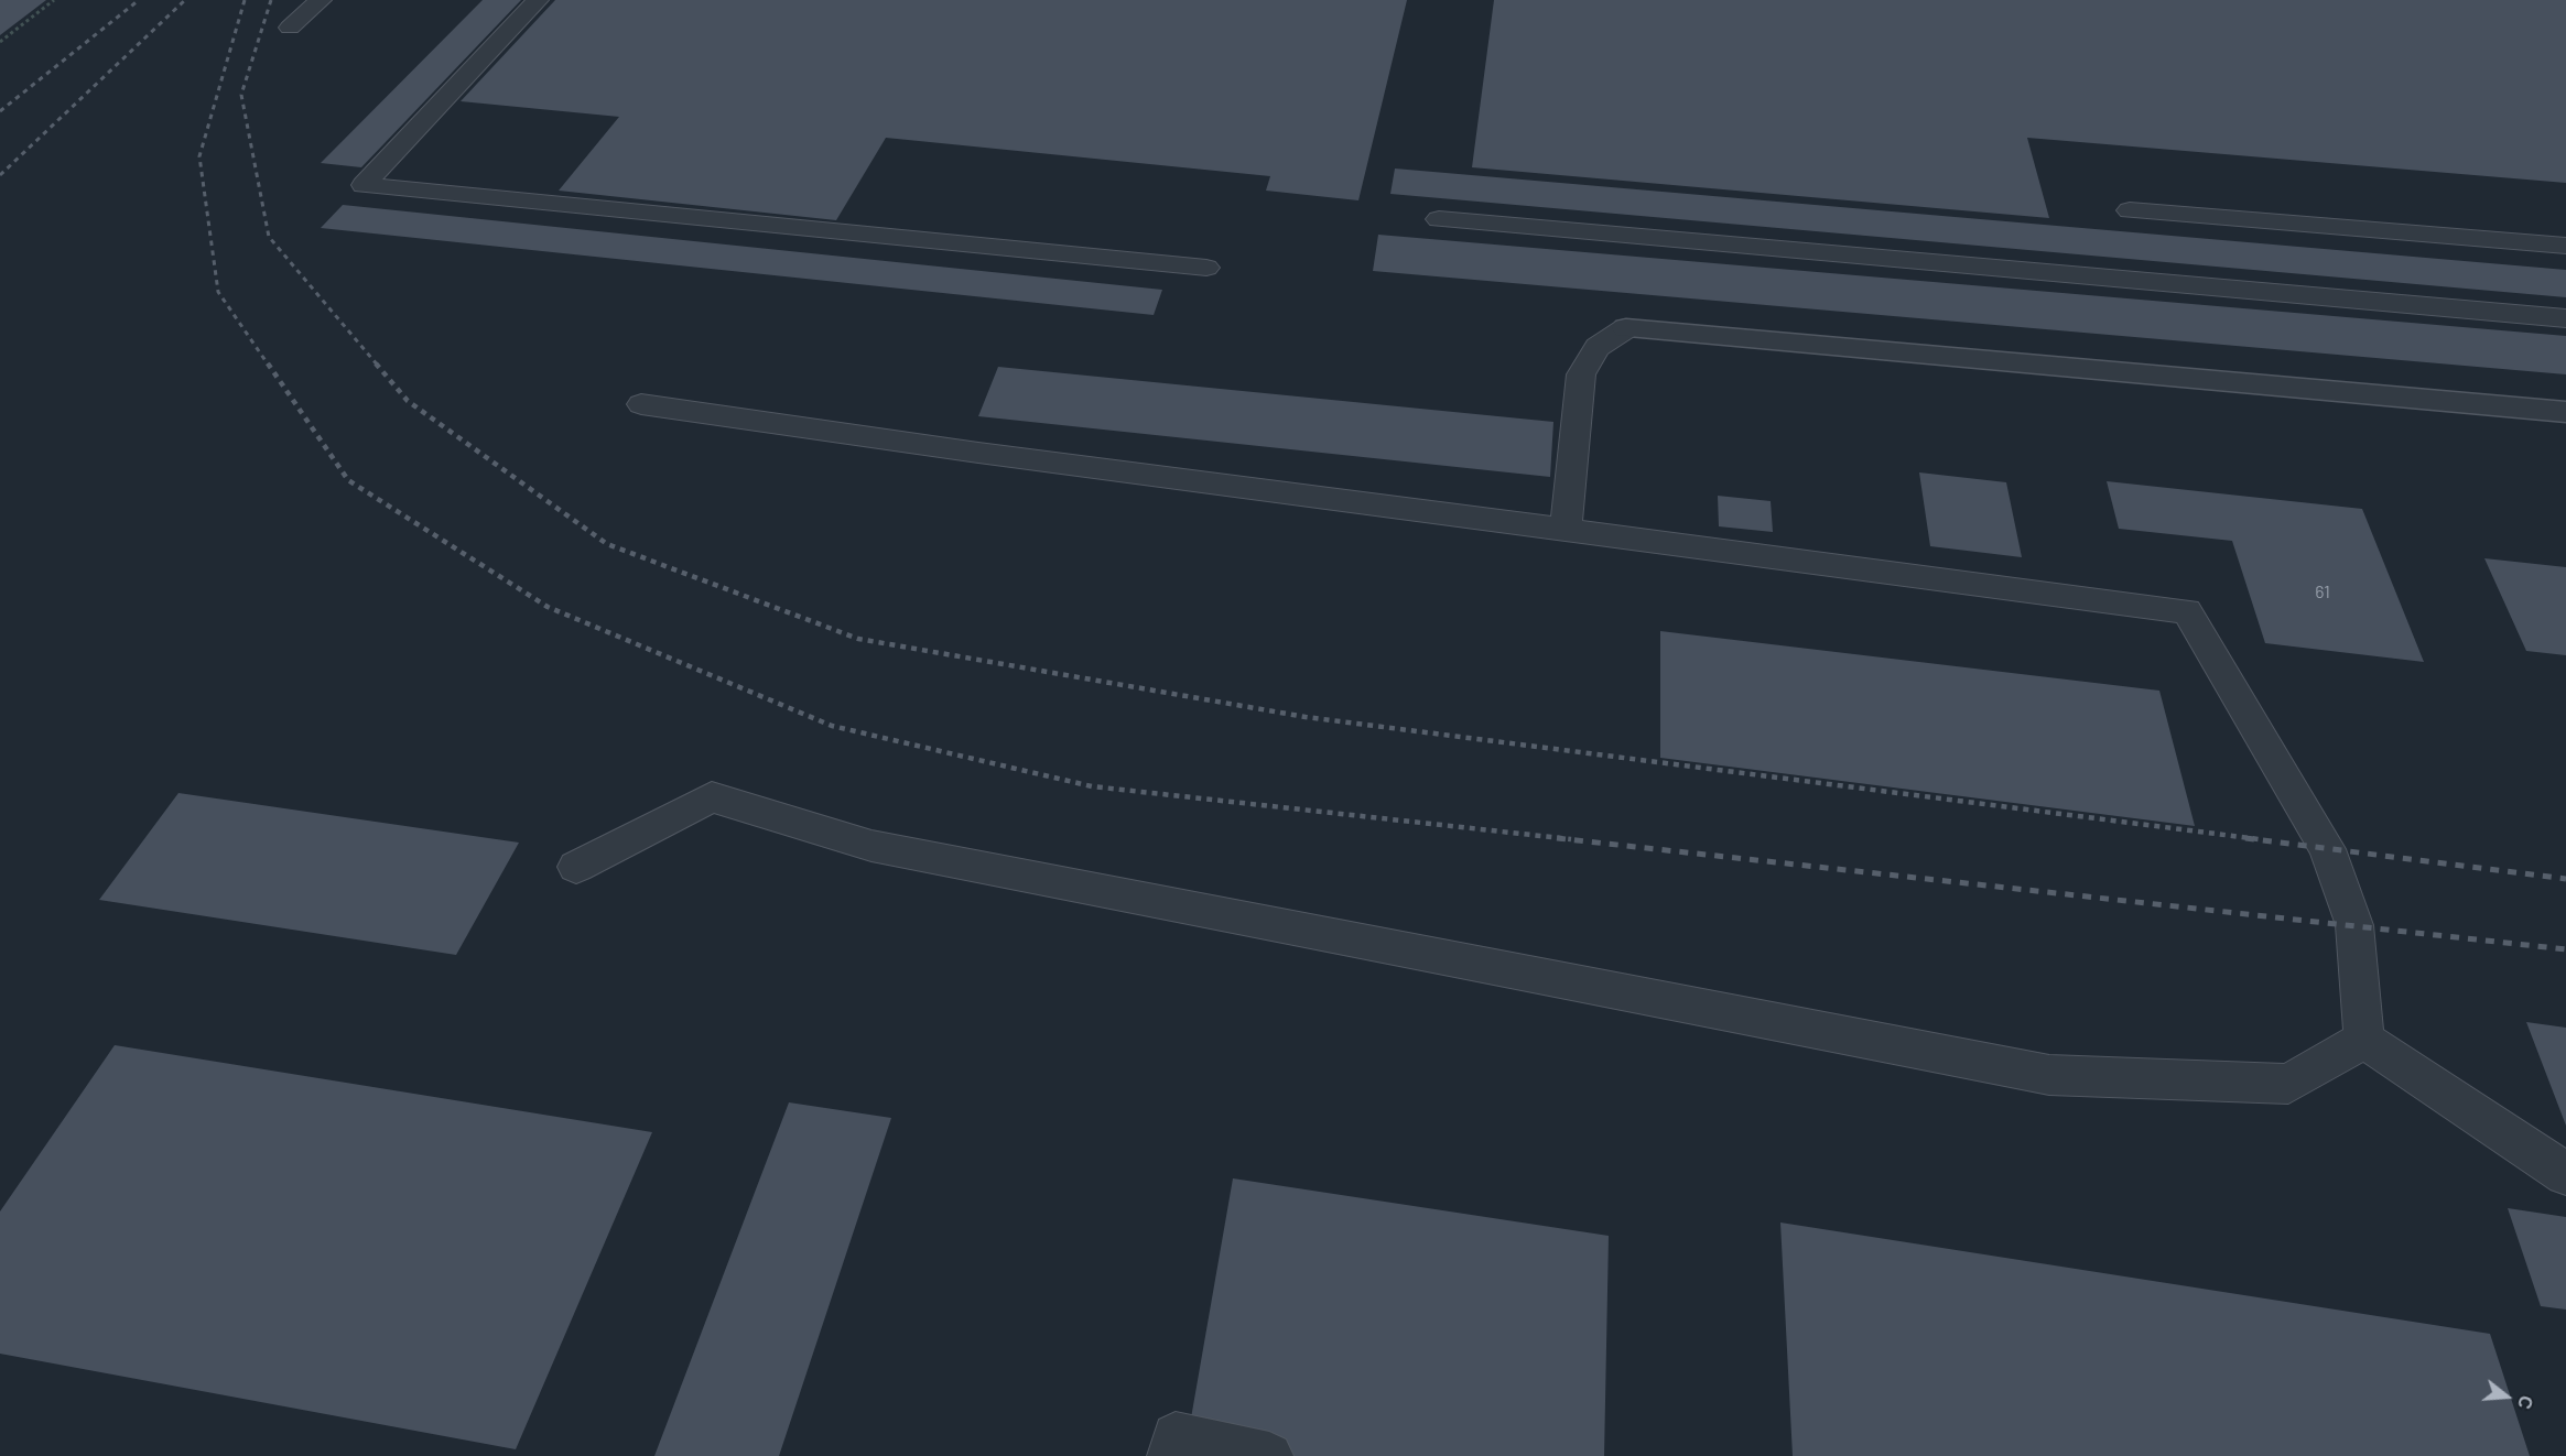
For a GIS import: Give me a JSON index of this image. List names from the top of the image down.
{
  "house_numbers": ["61"],
  "north": "right"
}
